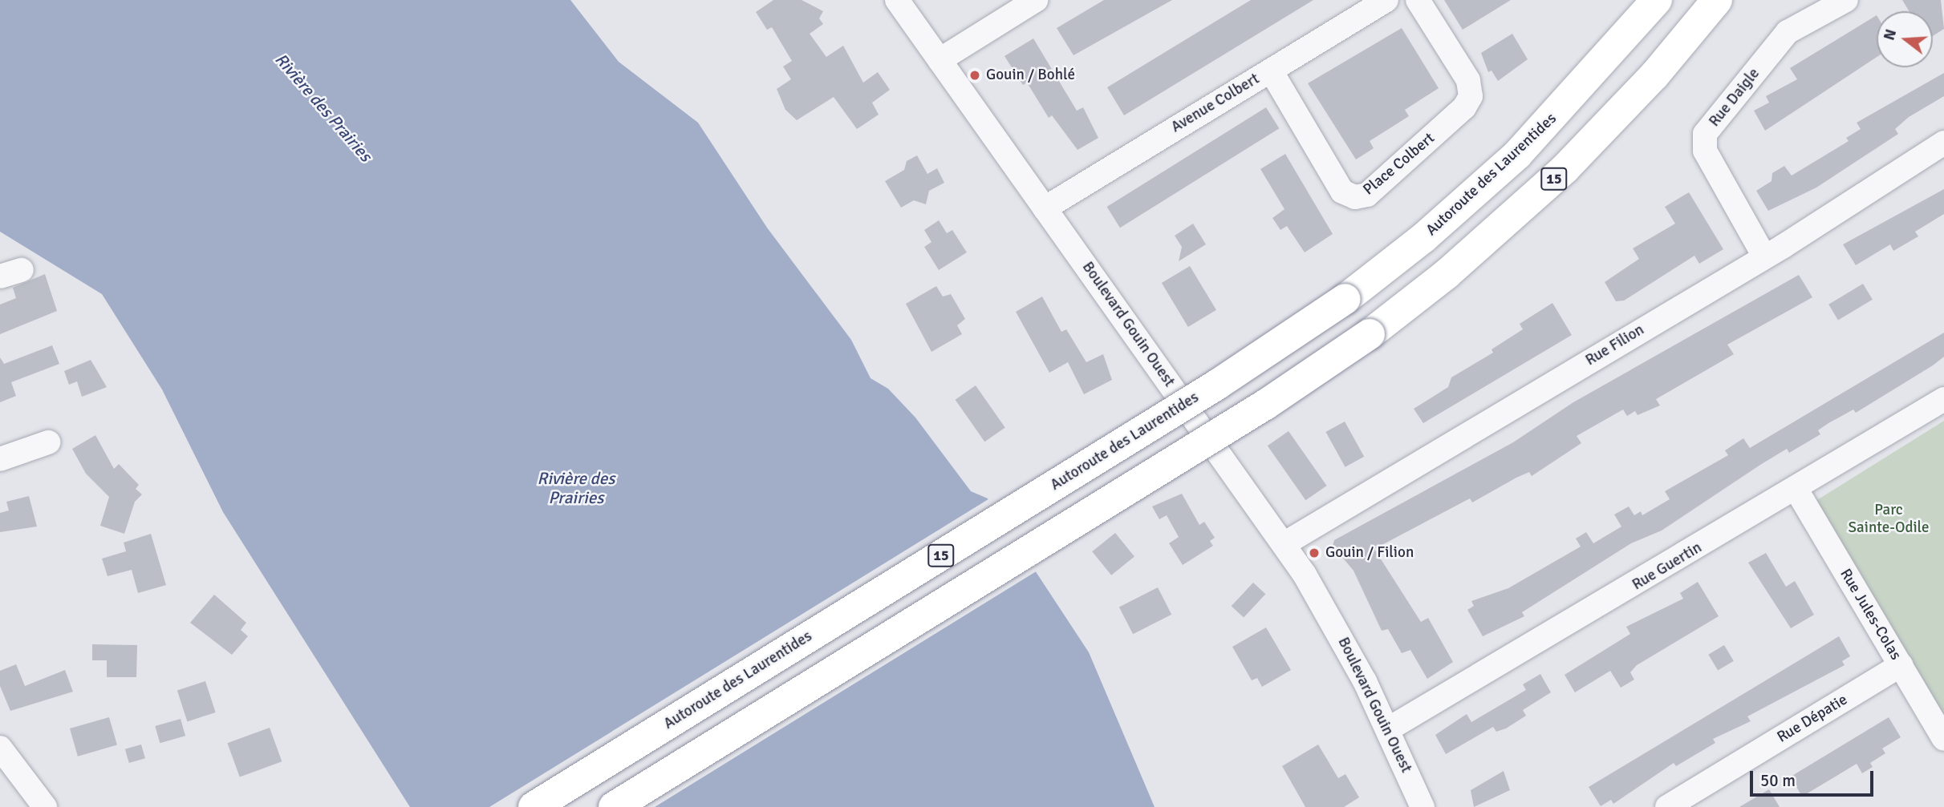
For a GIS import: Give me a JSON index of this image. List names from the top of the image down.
{
  "streets": {
    "highway": ["Autoroute des Laurentides", "15"],
    "street": [
      "Rue Daigle",
      "Avenue Colbert",
      "Place Colbert",
      "Boulevard Gouin Ouest",
      "Rue Filion",
      "Rue Guertin",
      "Rue Jules-Colas",
      "Rue Dépatie"
    ]
  },
  "crossings": [
    ["Rue Daigle", "Rue Filion"],
    ["Avenue Colbert", "Place Colbert"],
    ["Avenue Colbert", "Boulevard Gouin Ouest"],
    ["Boulevard Gouin Ouest", "Rue Filion"],
    ["Boulevard Gouin Ouest", "Rue Guertin"],
    ["Rue Guertin", "Rue Jules-Colas"],
    ["Rue Jules-Colas", "Rue Dépatie"]
  ],
  "water": ["Rivière des Prairies"],
  "parks": ["Parc Sainte-Odile"],
  "places": ["Gouin / Bohlé", "Gouin / Filion"],
  "scale_bar": "50 m",
  "north": "left"
}
